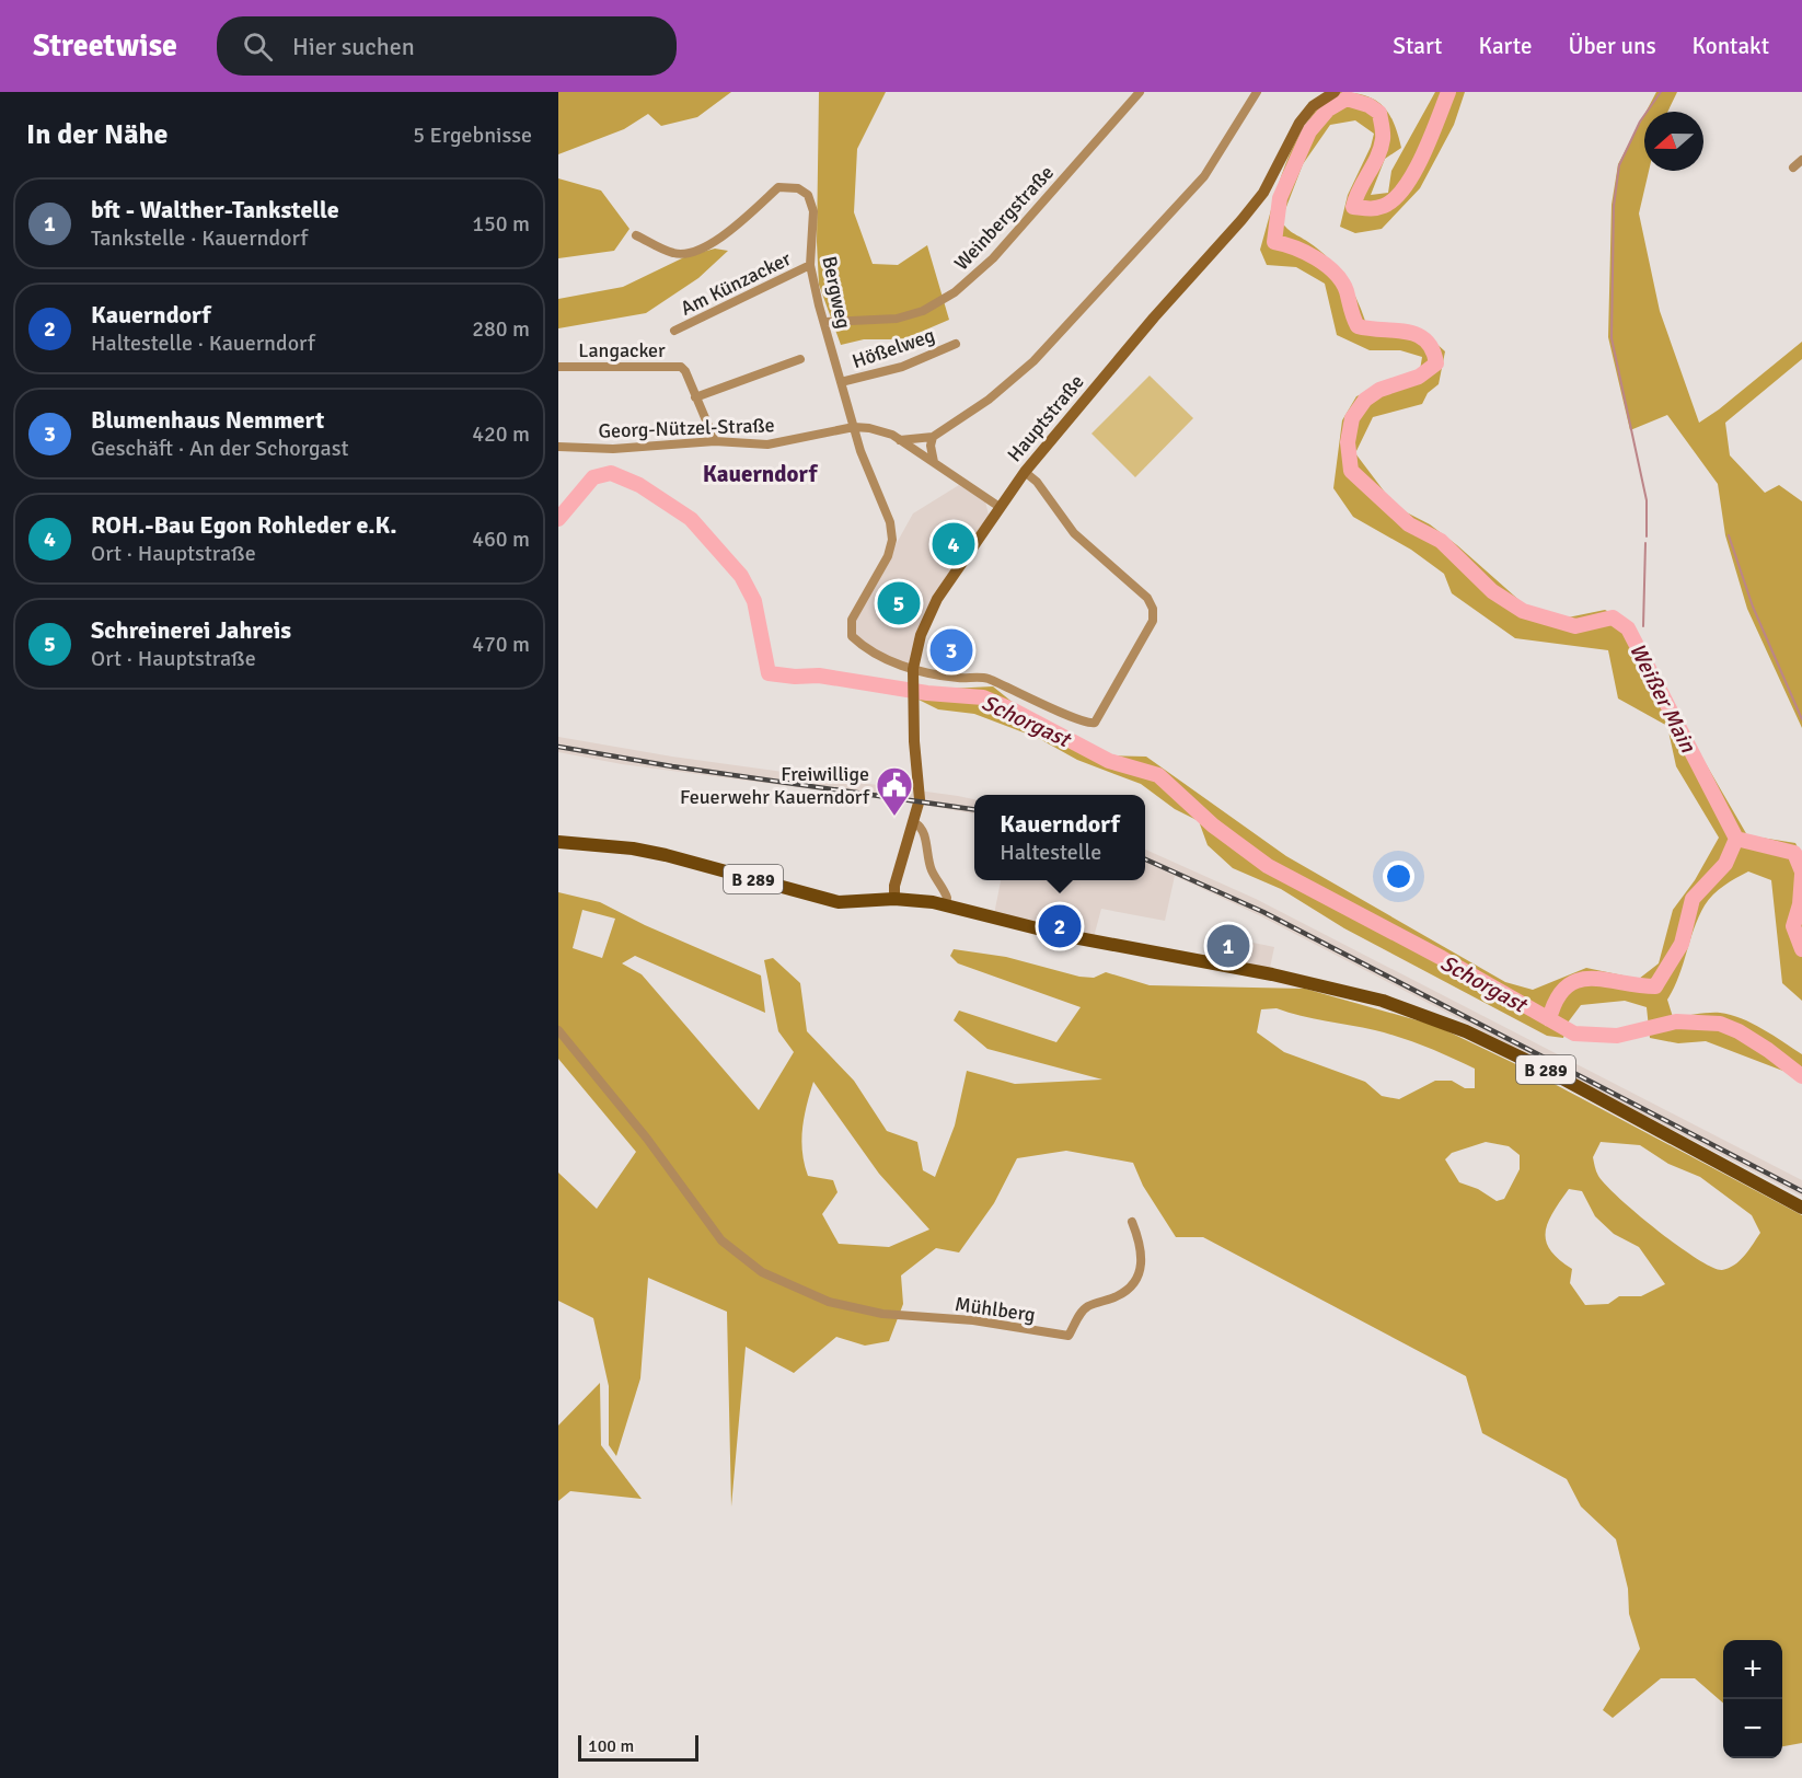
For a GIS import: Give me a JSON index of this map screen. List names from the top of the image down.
{
  "streets": {
    "main road": ["Hauptstraße", "B 289"],
    "street": [
      "Weinbergstraße",
      "Am Künzacker",
      "Bergweg",
      "Hößelweg",
      "Langacker",
      "Georg-Nützel-Straße",
      "Mühlberg"
    ]
  },
  "crossings": [
    ["Weinbergstraße", "Bergweg"],
    ["Am Künzacker", "Bergweg"],
    ["Bergweg", "Hößelweg"],
    ["Bergweg", "Hauptstraße"],
    ["Bergweg", "Georg-Nützel-Straße"],
    ["Langacker", "Georg-Nützel-Straße"],
    ["Hauptstraße", "B 289"]
  ],
  "districts": ["Kauerndorf"],
  "water": ["Weißer Main", "Schorgast"],
  "places": {
    "public building": ["Freiwillige Feuerwehr Kauerndorf"]
  },
  "scale_bar": "100 m",
  "north": "left",
  "page": {
    "header": "Streetwise",
    "search": "Hier suchen",
    "nav": [
      "Start",
      "Karte",
      "Über uns",
      "Kontakt"
    ],
    "heading": ["In der Nähe", "5 Ergebnisse"],
    "list": [
      {
        "mark": "1",
        "name": "bft - Walther-Tankstelle",
        "note": "Tankstelle · Kauerndorf",
        "value": "150 m"
      },
      {
        "mark": "2",
        "name": "Kauerndorf",
        "note": "Haltestelle · Kauerndorf",
        "value": "280 m"
      },
      {
        "mark": "3",
        "name": "Blumenhaus Nemmert",
        "note": "Geschäft · An der Schorgast",
        "value": "420 m"
      },
      {
        "mark": "4",
        "name": "ROH.-Bau Egon Rohleder e.K.",
        "note": "Ort · Hauptstraße",
        "value": "460 m"
      },
      {
        "mark": "5",
        "name": "Schreinerei Jahreis",
        "note": "Ort · Hauptstraße",
        "value": "470 m"
      }
    ],
    "pins": [
      "4",
      "5",
      "3",
      "2",
      "1"
    ],
    "popup": ["Kauerndorf", "Haltestelle"],
    "map_buttons": ["+", "−"],
    "scale": "100 m"
  }
}
